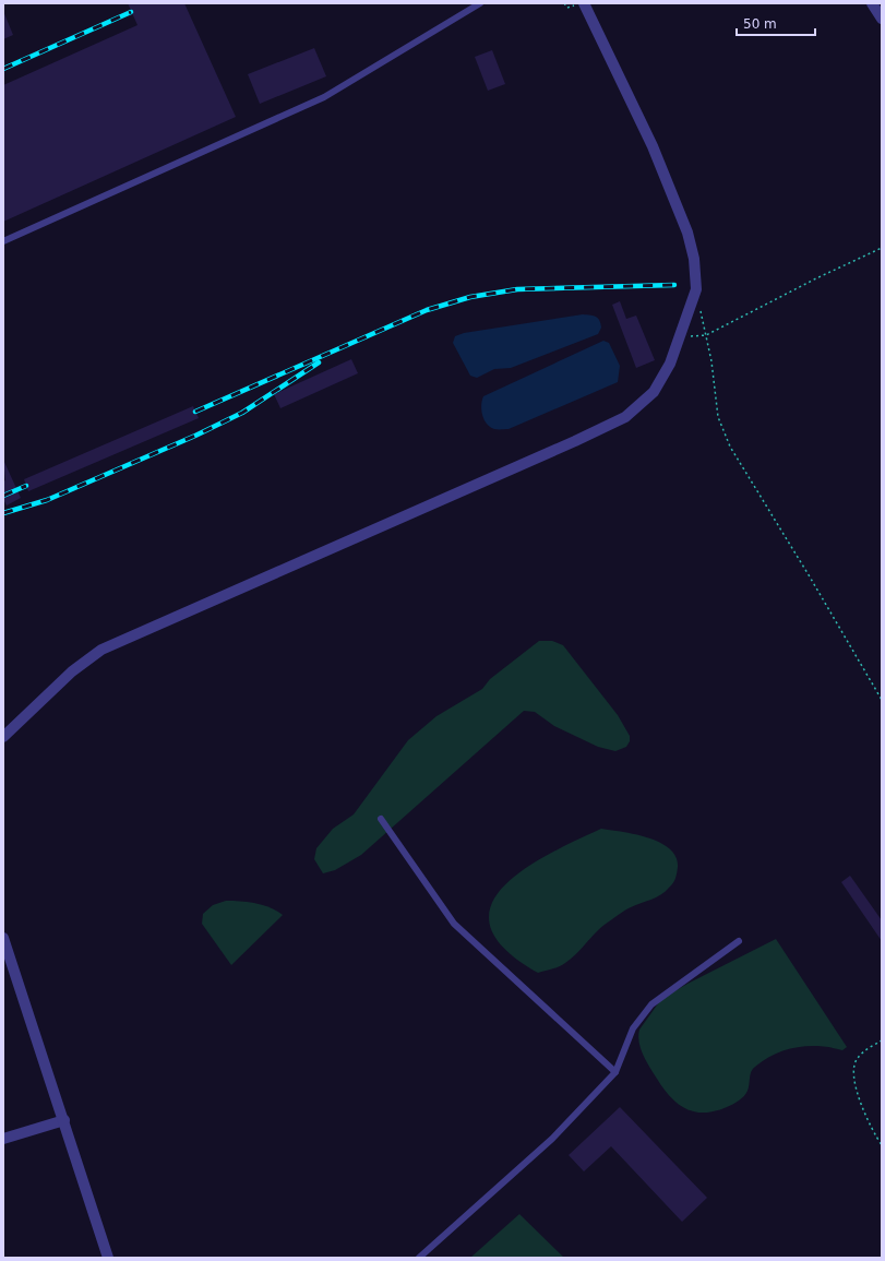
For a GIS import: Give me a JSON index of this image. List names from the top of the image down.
{
  "scale_bar": "50 m"
}
